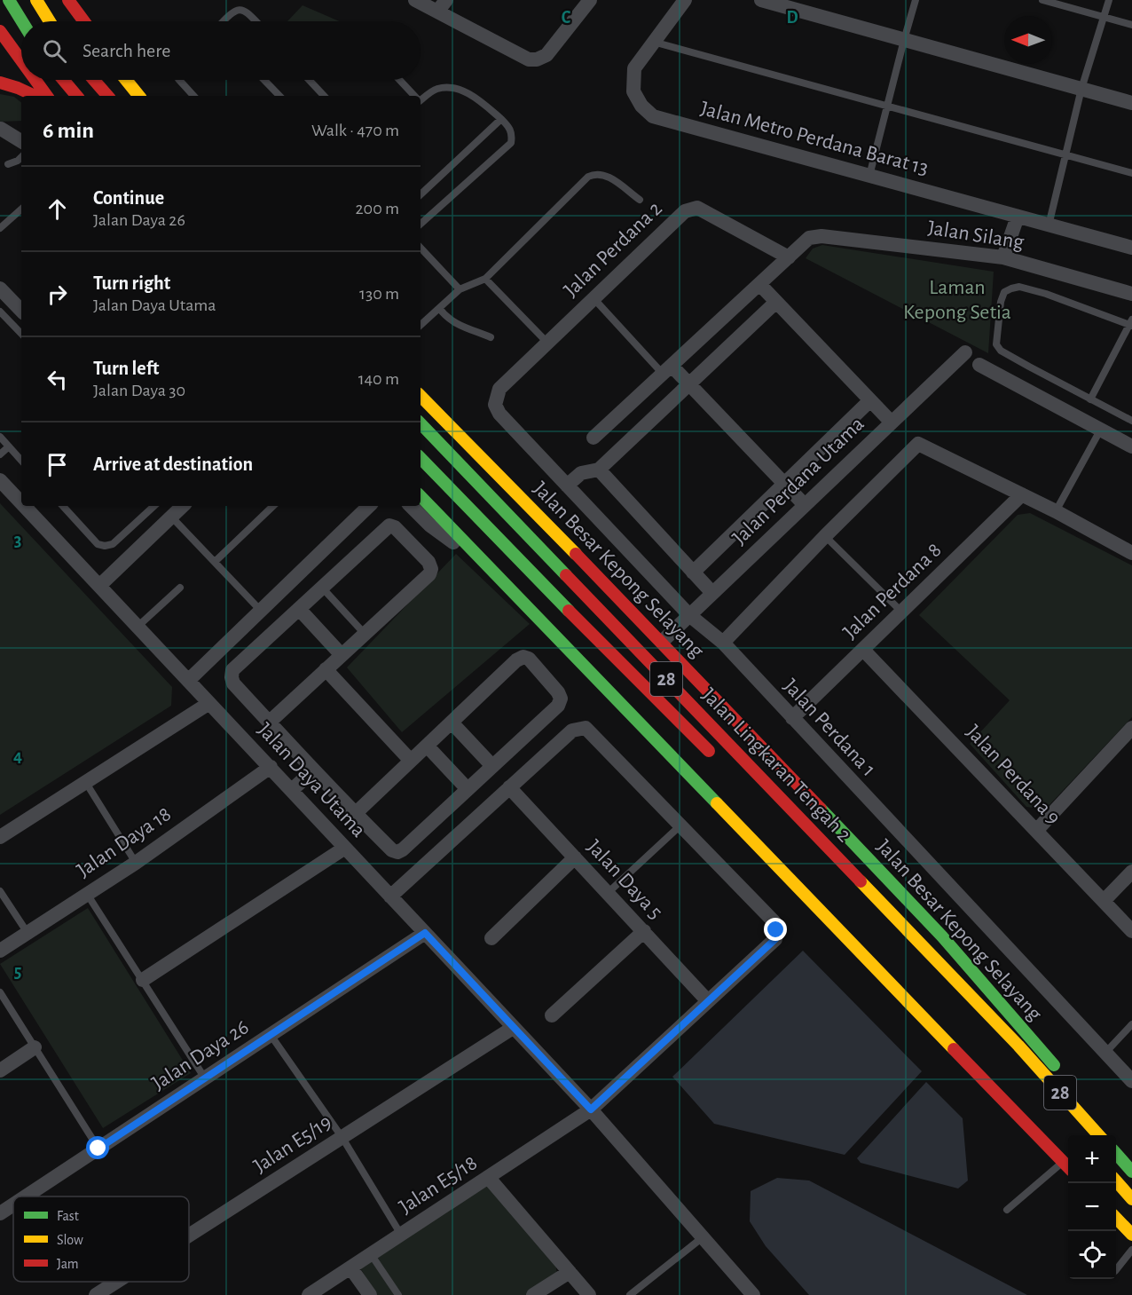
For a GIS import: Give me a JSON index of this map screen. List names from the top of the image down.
{
  "streets": {
    "main road": ["Jalan Besar Kepong Selayang", "28", "Jalan Lingkaran Tengah 2"],
    "street": [
      "Jalan Metro Perdana Barat 13",
      "Jalan Silang",
      "Jalan Perdana 2",
      "Jalan Perdana Utama",
      "Jalan Perdana 8",
      "Jalan Perdana 1",
      "Jalan Perdana 9",
      "Jalan Daya Utama",
      "Jalan Daya 18",
      "Jalan Daya 5",
      "Jalan Daya 26",
      "Jalan E5/19",
      "Jalan E5/18"
    ]
  },
  "crossings": [
    ["Jalan Silang", "Jalan Perdana 2"],
    ["Jalan Perdana 2", "Jalan Perdana 1"],
    ["Jalan Perdana Utama", "Jalan Besar Kepong Selayang"],
    ["Jalan Perdana Utama", "Jalan Perdana 1"],
    ["Jalan Perdana 8", "Jalan Perdana 1"],
    ["Jalan Perdana 8", "Jalan Perdana 9"],
    ["Jalan Daya Utama", "Jalan Daya 18"],
    ["Jalan Daya Utama", "Jalan Daya 26"],
    ["Jalan Daya Utama", "Jalan E5/19"],
    ["Jalan Daya Utama", "Jalan E5/18"],
    ["Jalan Daya 5", "Jalan E5/18"]
  ],
  "parks": ["Laman Kepong Setia"],
  "legend": ["Fast", "Slow", "Jam"],
  "north": "left",
  "page": {
    "search": "Search here",
    "heading": ["6 min", "Walk · 470 m"],
    "list": [
      ["Continue", "Jalan Daya 26", "200 m"],
      ["Turn right", "Jalan Daya Utama", "130 m"],
      ["Turn left", "Jalan Daya 30", "140 m"],
      "Arrive at destination"
    ],
    "map_buttons": ["+", "−"]
  },
  "grid": {
    "columns": ["C", "D"],
    "rows": ["3", "4", "5"]
  }
}
